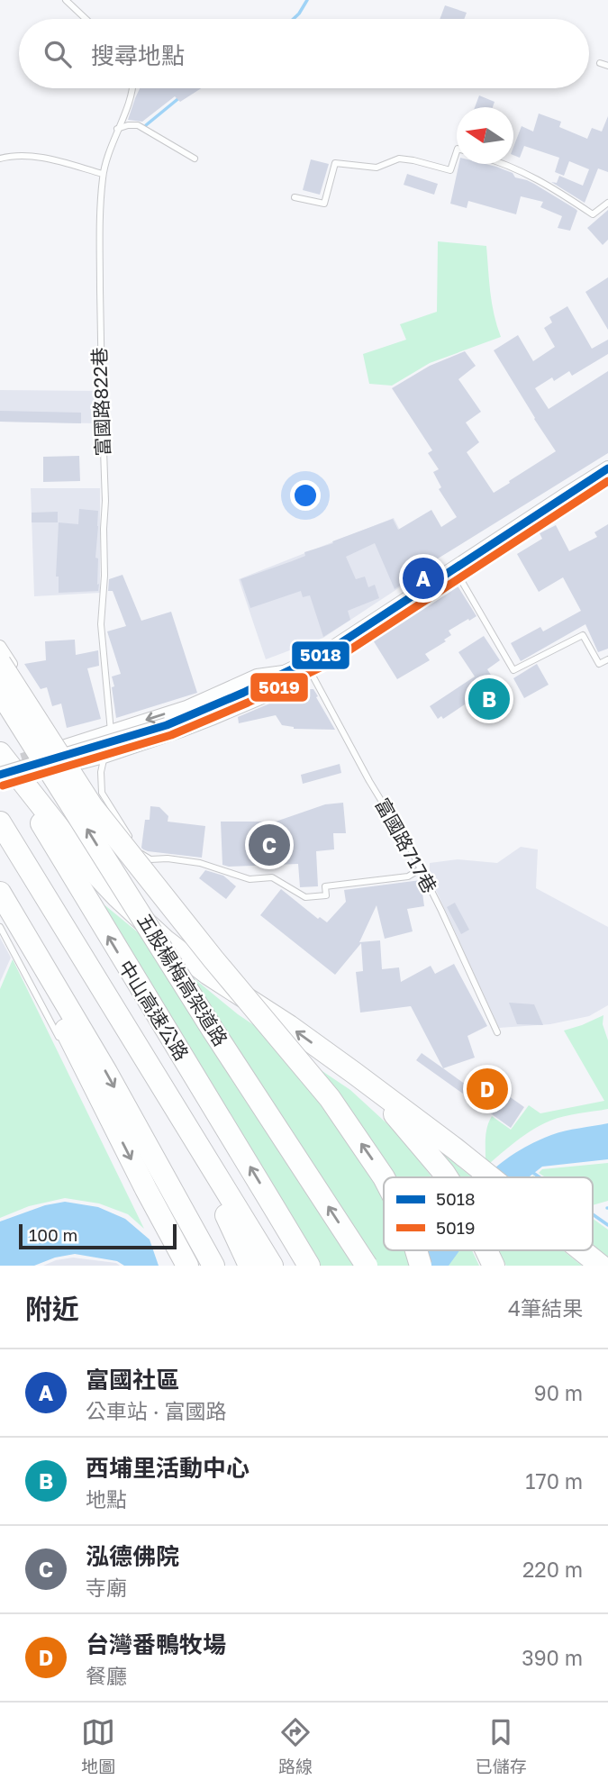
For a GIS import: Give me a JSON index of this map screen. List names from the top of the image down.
{
  "streets": {
    "highway": ["五股楊梅高架道路", "中山高速公路"],
    "lane": ["富國路822巷", "富國路717巷"]
  },
  "lines": ["transit line 5018", "transit line 5019"],
  "legend": ["5018", "5019"],
  "scale_bar": "100 m",
  "north": "left",
  "page": {
    "search": "搜尋地點",
    "pins": [
      "A",
      "B",
      "C",
      "D"
    ],
    "scale": "100 m",
    "heading": ["附近", "4筆結果"],
    "list": [
      {
        "mark": "A",
        "name": "富國社區",
        "note": "公車站 · 富國路",
        "value": "90 m"
      },
      {
        "mark": "B",
        "name": "西埔里活動中心",
        "note": "地點",
        "value": "170 m"
      },
      {
        "mark": "C",
        "name": "泓德佛院",
        "note": "寺廟",
        "value": "220 m"
      },
      {
        "mark": "D",
        "name": "台灣番鴨牧場",
        "note": "餐廳",
        "value": "390 m"
      }
    ],
    "nav": ["地圖", "路線", "已儲存"]
  }
}
